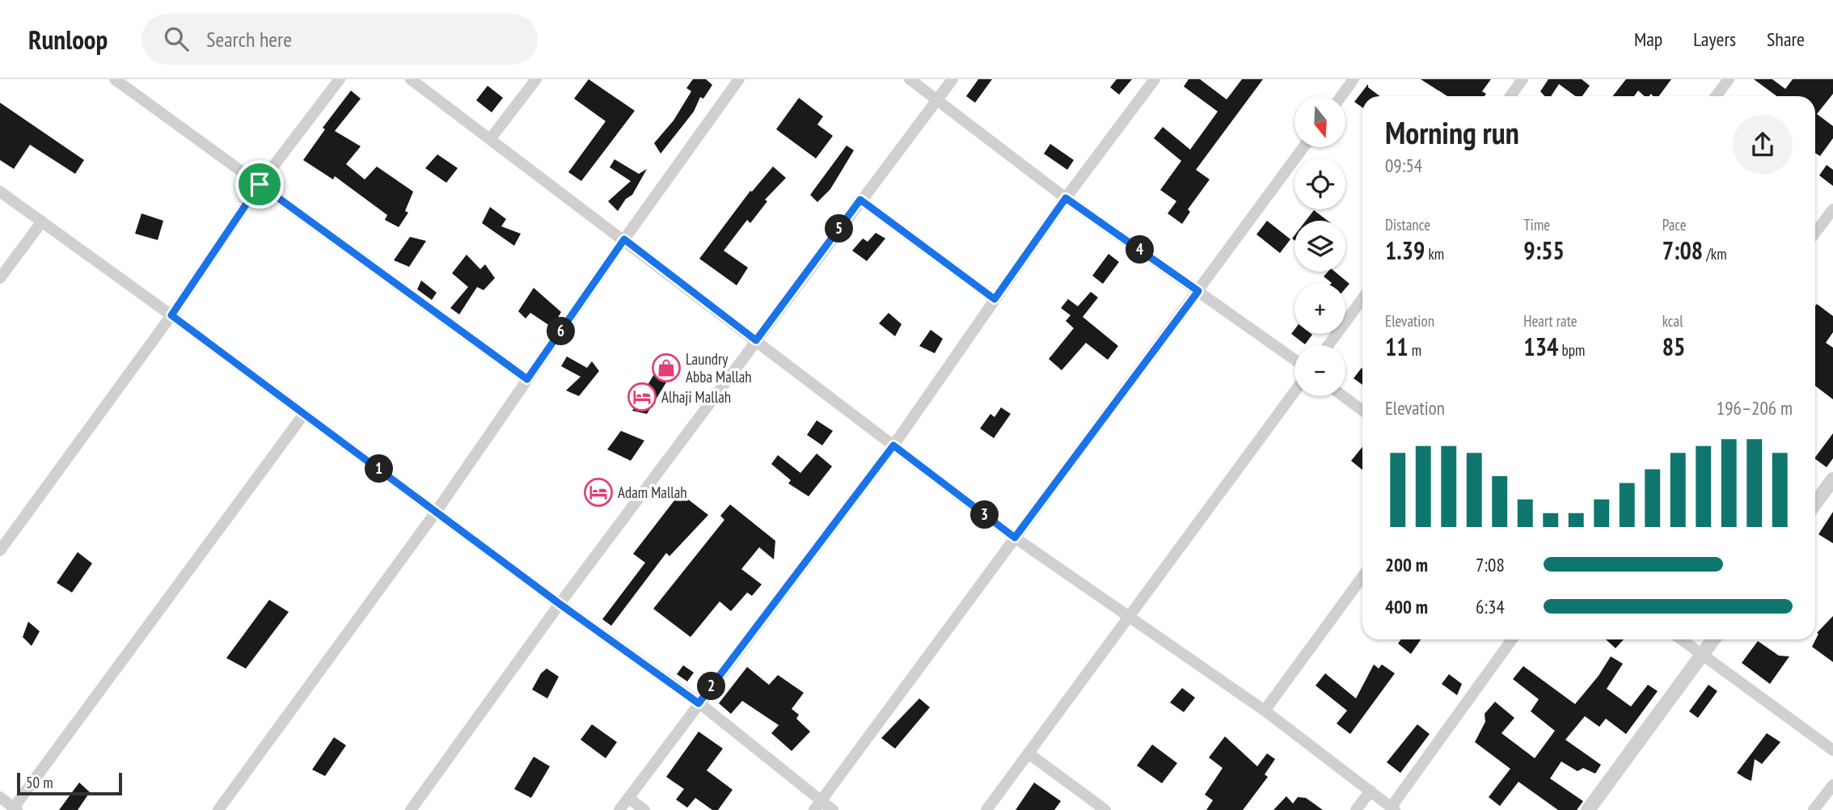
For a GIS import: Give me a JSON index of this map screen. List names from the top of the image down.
{
  "places": {
    "shop": ["Laundry Abba Mallah"],
    "hotel": ["Alhaji Mallah", "Adam Mallah"]
  },
  "scale_bar": "50 m",
  "north": "bottom",
  "page": {
    "header": "Runloop",
    "search": "Search here",
    "nav": ["Map", "Layers", "Share"],
    "map_buttons": ["+", "−"],
    "heading": ["Morning run", "09:54"],
    "stats": [
      ["Distance", "1.39 km"],
      ["Time", "9:55"],
      ["Pace", "7:08 /km"],
      ["Elevation", "11 m"],
      ["Heart rate", "134 bpm"],
      ["kcal", "85"]
    ],
    "pins": [
      "5",
      "4",
      "6",
      "1",
      "3",
      "2"
    ],
    "chart": ["Elevation", "196–206 m"],
    "list": [
      {
        "name": "200 m",
        "note": "7:08"
      },
      {
        "name": "400 m",
        "note": "6:34"
      }
    ],
    "scale": "50 m"
  }
}
